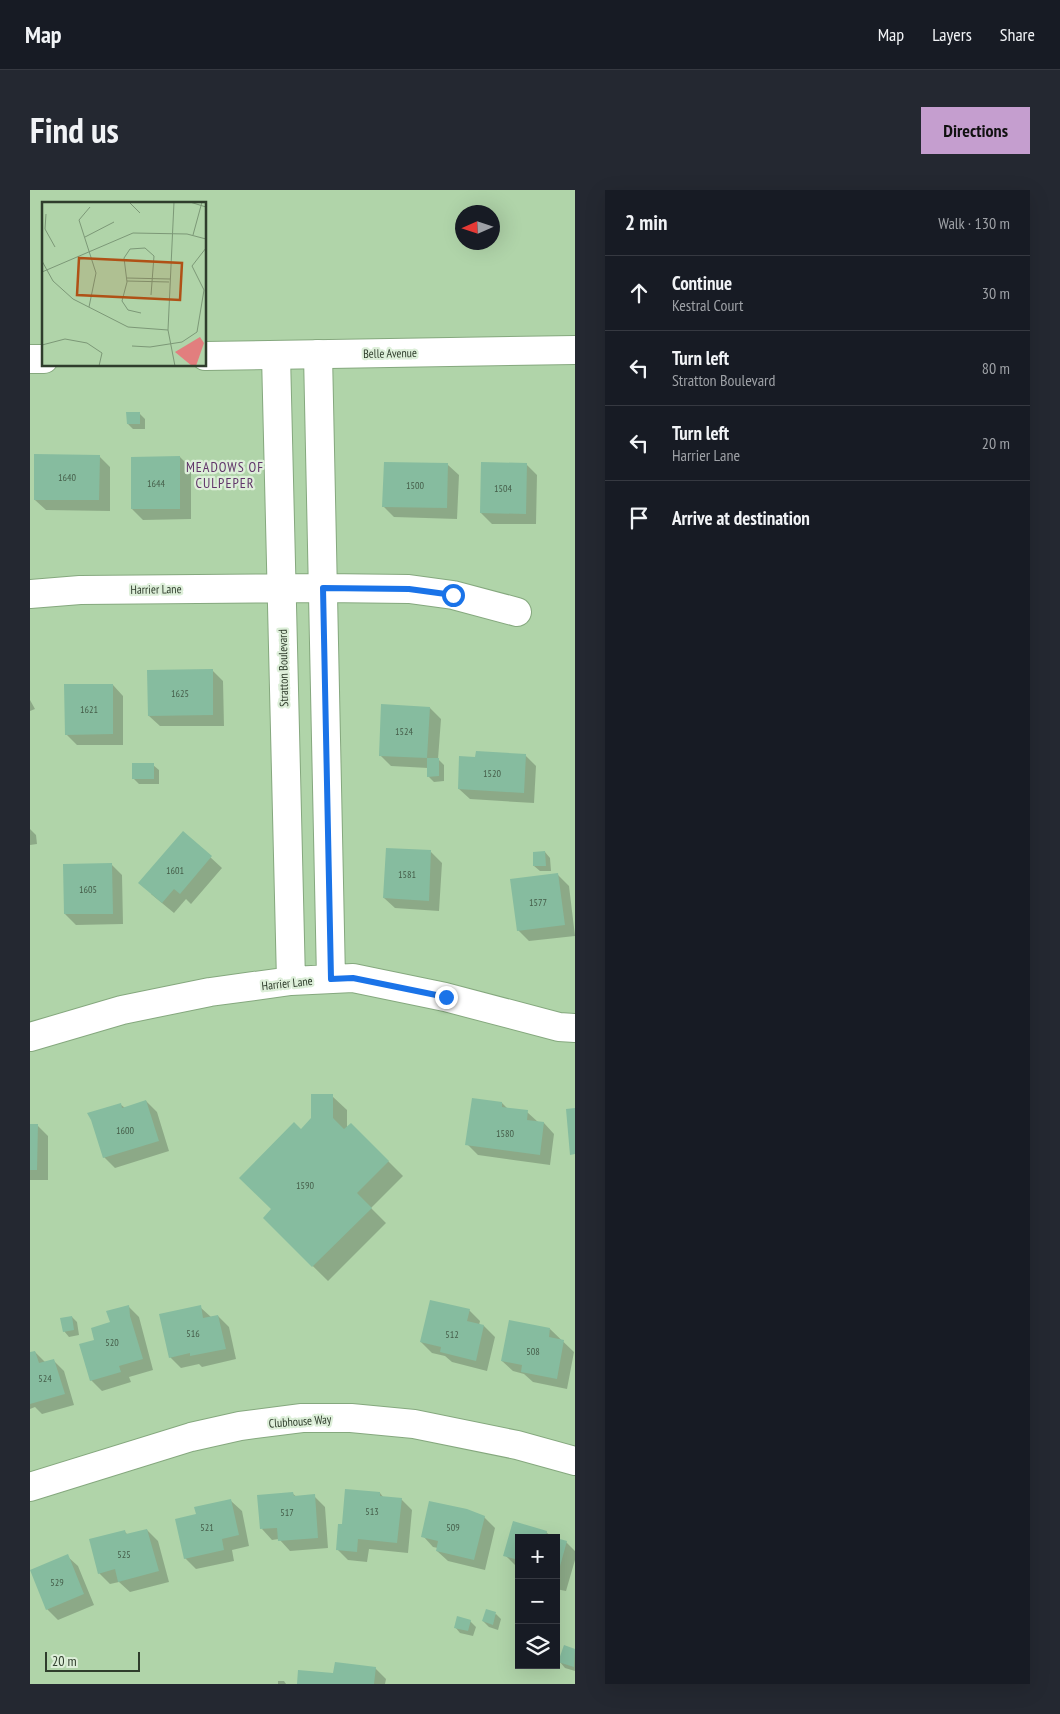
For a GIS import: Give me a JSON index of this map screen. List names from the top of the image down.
{
  "streets": {
    "street": [
      "Belle Avenue",
      "Harrier Lane",
      "Stratton Boulevard",
      "Clubhouse Way"
    ]
  },
  "crossings": [
    ["Belle Avenue", "Stratton Boulevard"],
    ["Harrier Lane", "Stratton Boulevard"]
  ],
  "districts": ["MEADOWS OF CULPEPER"],
  "house_numbers": [
    "1640",
    "1644",
    "1500",
    "1504",
    "1625",
    "1621",
    "1524",
    "1520",
    "1601",
    "1581",
    "1605",
    "1577",
    "1600",
    "1580",
    "1590",
    "516",
    "512",
    "520",
    "508",
    "524",
    "513",
    "517",
    "521",
    "509",
    "525",
    "529"
  ],
  "scale_bar": "20 m",
  "north": "left",
  "page": {
    "header": "Map",
    "nav": ["Map", "Layers", "Share"],
    "title": "Find us",
    "buttons": "Directions",
    "heading": ["2 min", "Walk · 130 m"],
    "list": [
      ["Continue", "Kestral Court", "30 m"],
      ["Turn left", "Stratton Boulevard", "80 m"],
      ["Turn left", "Harrier Lane", "20 m"],
      "Arrive at destination"
    ],
    "map_buttons": ["+", "−"],
    "scale": "20 m"
  }
}
